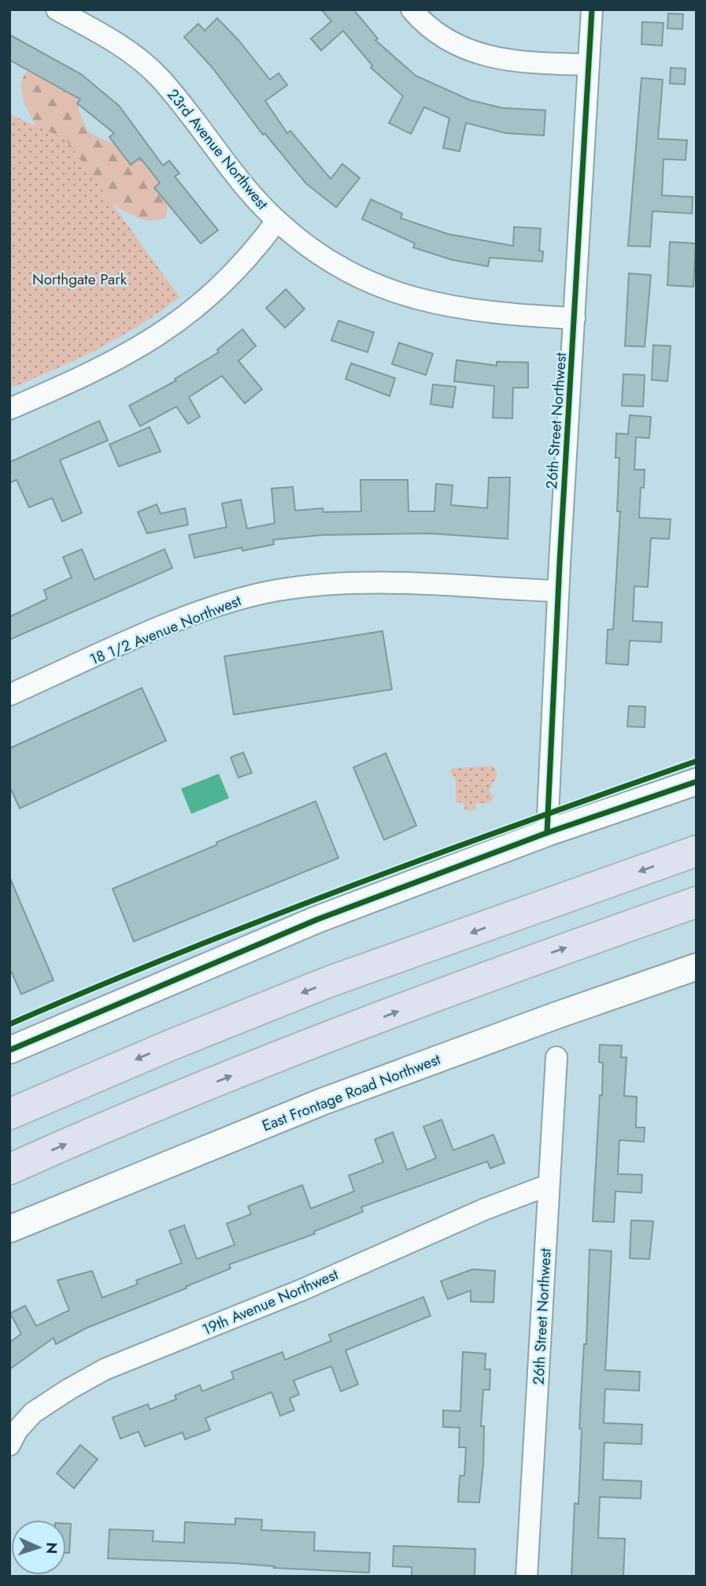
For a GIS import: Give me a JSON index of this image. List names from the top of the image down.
{
  "streets": {
    "street": [
      "23rd Avenue Northwest",
      "26th Street Northwest",
      "18 1/2 Avenue Northwest",
      "East Frontage Road Northwest",
      "19th Avenue Northwest"
    ]
  },
  "crossings": [
    ["23rd Avenue Northwest", "26th Street Northwest"],
    ["26th Street Northwest", "18 1/2 Avenue Northwest"],
    ["26th Street Northwest", "19th Avenue Northwest"]
  ],
  "parks": ["Northgate Park"],
  "north": "right"
}
